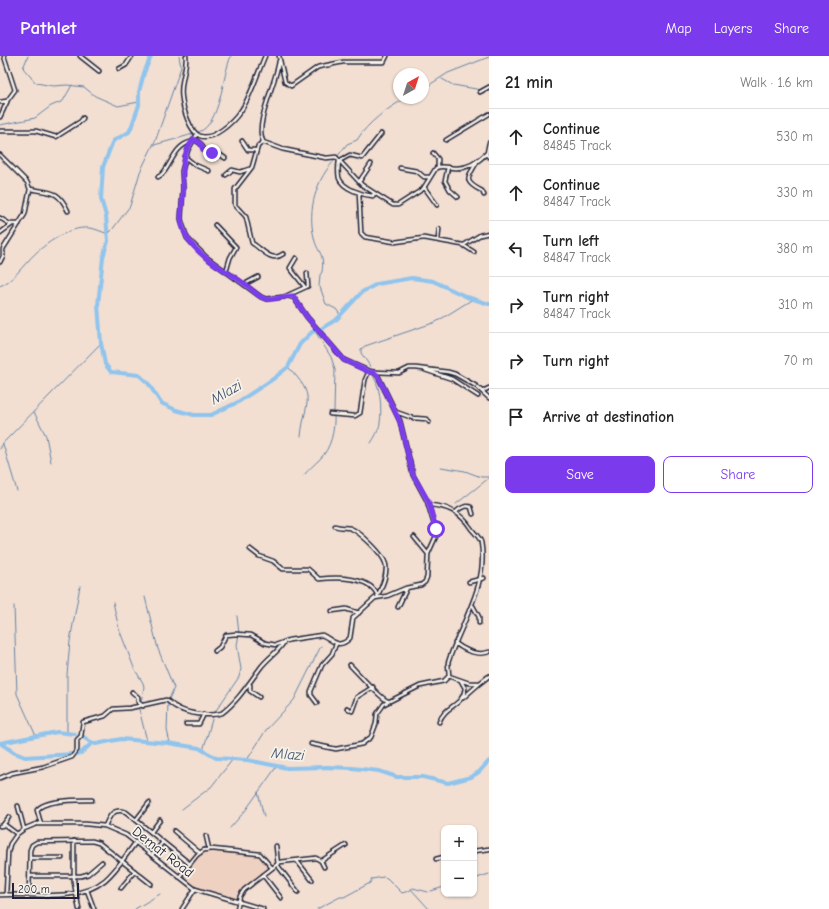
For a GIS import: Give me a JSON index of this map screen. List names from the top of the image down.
{
  "streets": {
    "street": ["Demat Road"]
  },
  "water": ["Mlazi"],
  "scale_bar": "200 m",
  "north": "top right",
  "page": {
    "header": "Pathlet",
    "nav": ["Map", "Layers", "Share"],
    "heading": ["21 min", "Walk · 1.6 km"],
    "list": [
      ["Continue", "84845 Track", "530 m"],
      ["Continue", "84847 Track", "330 m"],
      ["Turn left", "84847 Track", "380 m"],
      ["Turn right", "84847 Track", "310 m"],
      ["Turn right", "70 m"],
      "Arrive at destination"
    ],
    "buttons": ["Save", "Share"],
    "map_buttons": ["+", "−"],
    "scale": "200 m"
  }
}
